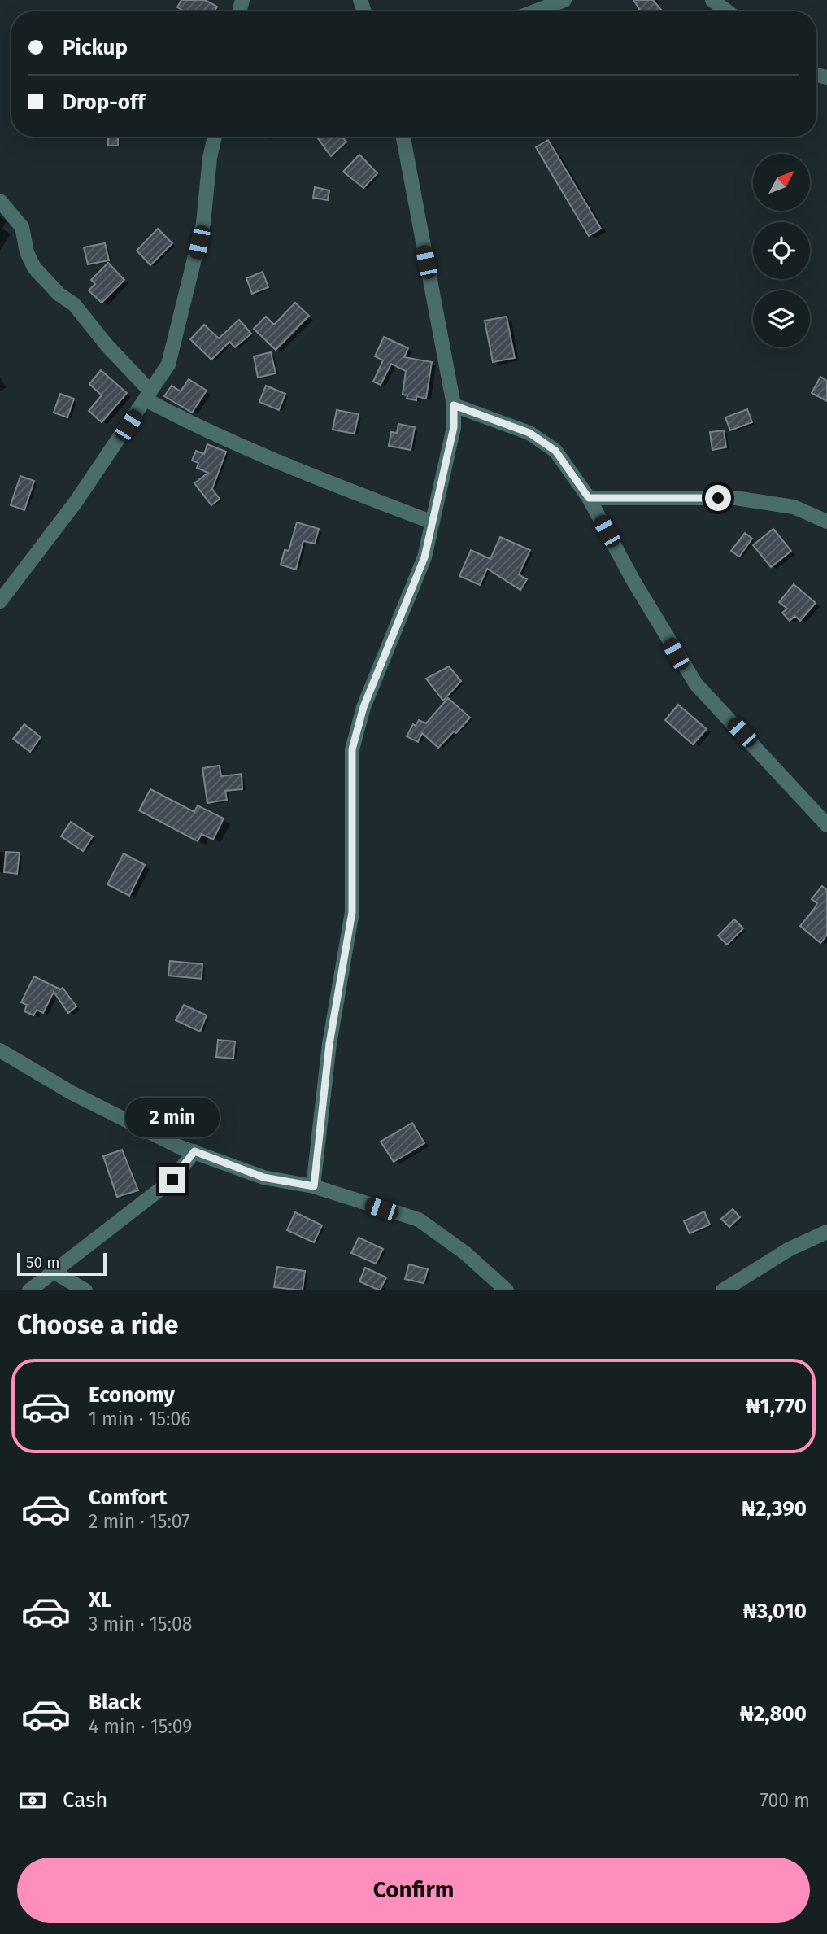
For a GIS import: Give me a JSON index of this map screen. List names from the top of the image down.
{
  "scale_bar": "50 m",
  "north": "top right",
  "page": {
    "banner": ["Pickup", "Drop-off"],
    "bubble": "2 min",
    "scale": "50 m",
    "heading": "Choose a ride",
    "list": [
      {
        "name": "Economy",
        "note": "1 min · 15:06",
        "value": "₦1,770"
      },
      {
        "name": "Comfort",
        "note": "2 min · 15:07",
        "value": "₦2,390"
      },
      {
        "name": "XL",
        "note": "3 min · 15:08",
        "value": "₦3,010"
      },
      {
        "name": "Black",
        "note": "4 min · 15:09",
        "value": "₦2,800"
      }
    ],
    "pay": ["Cash", "700 m"],
    "buttons": "Confirm"
  }
}
